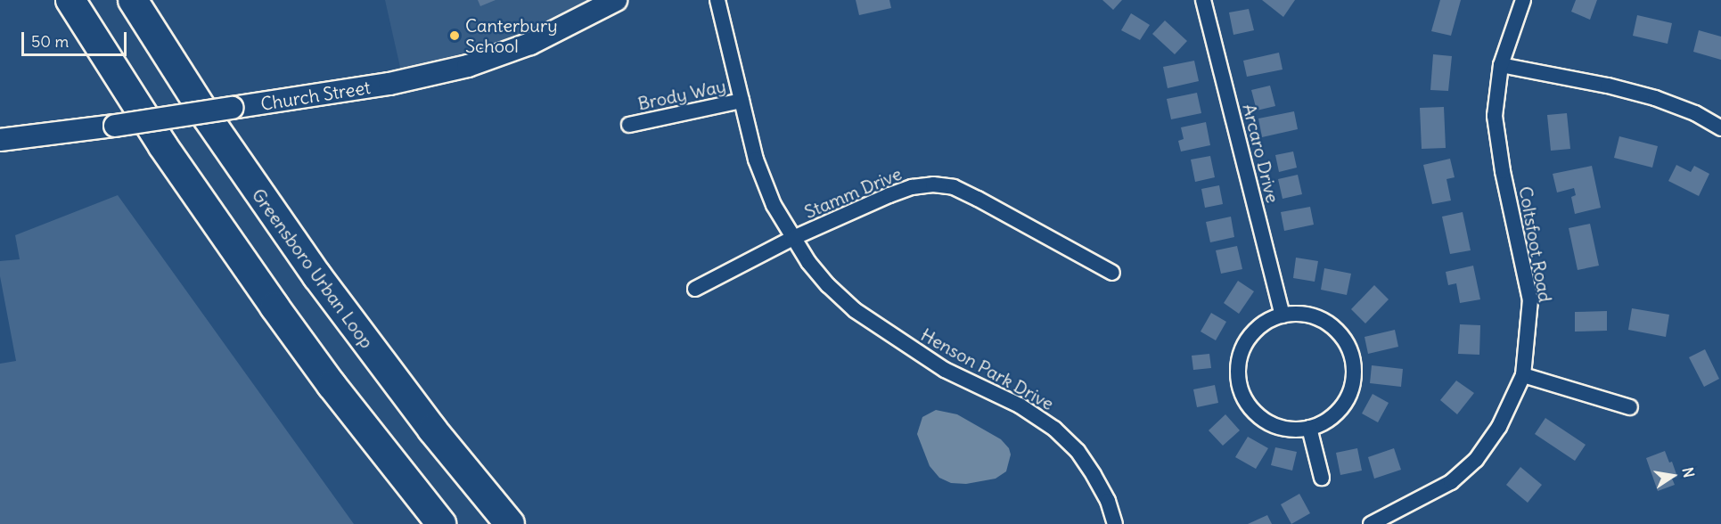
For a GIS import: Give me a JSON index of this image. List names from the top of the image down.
{
  "streets": {
    "highway": ["Greensboro Urban Loop"],
    "street": [
      "Brody Way",
      "Church Street",
      "Arcaro Drive",
      "Stamm Drive",
      "Coltsfoot Road",
      "Henson Park Drive"
    ]
  },
  "crossings": [
    ["Brody Way", "Henson Park Drive"],
    ["Stamm Drive", "Henson Park Drive"]
  ],
  "places": ["Canterbury School"],
  "scale_bar": "50 m",
  "north": "right"
}
